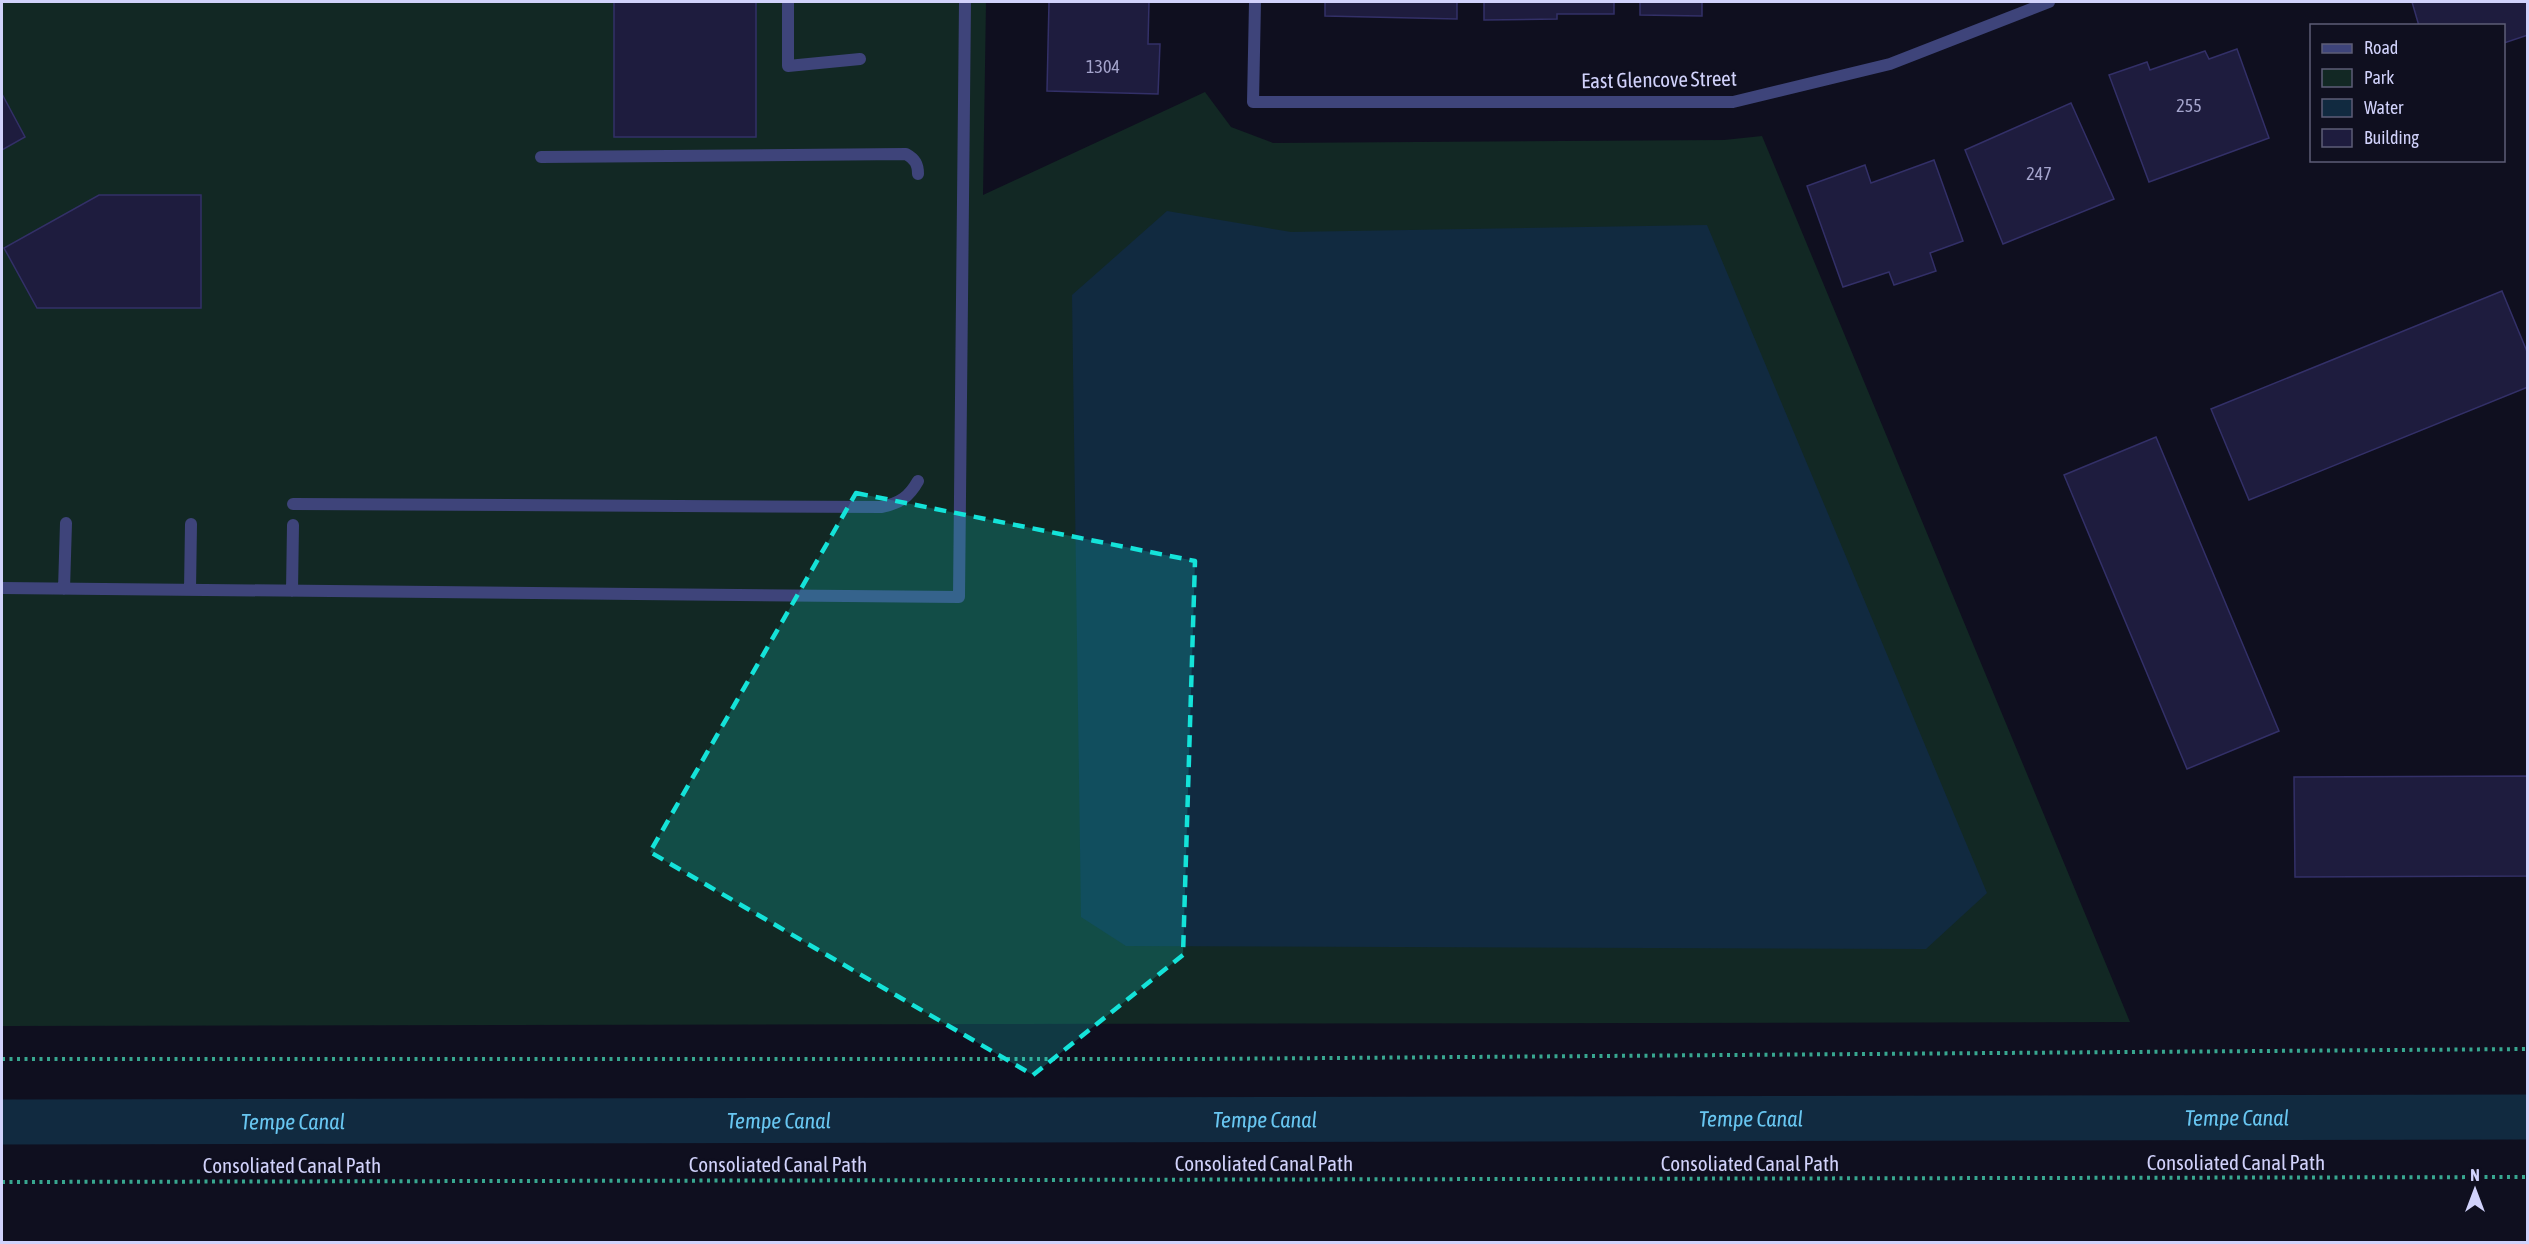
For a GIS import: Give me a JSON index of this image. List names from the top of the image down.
{
  "streets": {
    "street": ["East Glencove Street"],
    "path": ["Consoliated Canal Path"]
  },
  "water": ["Tempe Canal"],
  "house_numbers": ["1304", "255", "247"],
  "legend": [
    "Road",
    "Park",
    "Water",
    "Building"
  ],
  "north": "top"
}
